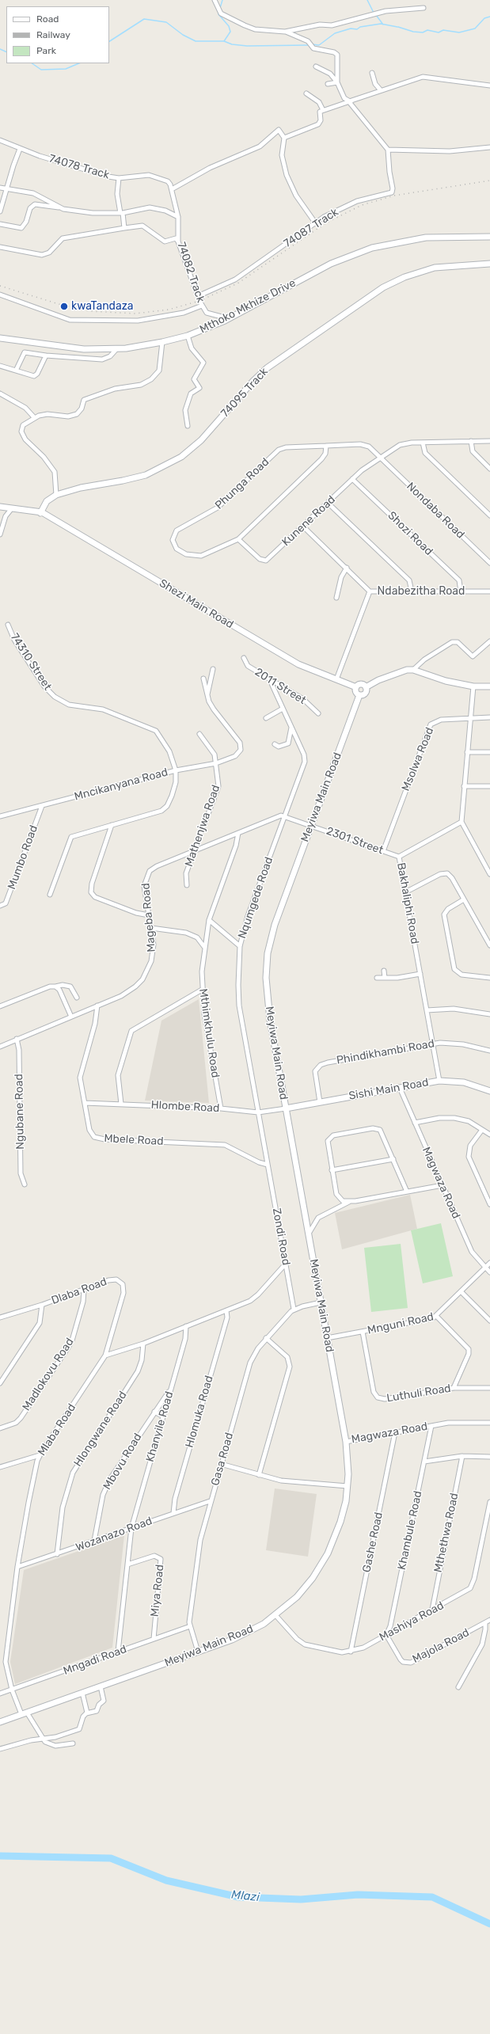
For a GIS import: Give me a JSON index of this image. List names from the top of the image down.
{
  "streets": {
    "street": [
      "74078 Track",
      "74087 Track",
      "74082 Track",
      "Mthoko Mkhize Drive",
      "74095 Track",
      "Phunga Road",
      "Nondaba Road",
      "Kunene Road",
      "Shozi Road",
      "Ndabezitha Road",
      "Shezi Main Road",
      "74310 Street",
      "2011 Street",
      "Msolwa Road",
      "Mncikanyana Road",
      "Meyiwa Main Road",
      "Mathenjwa Road",
      "2301 Street",
      "Mumbo Road",
      "Nqumgede Road",
      "Bakhaliphi Road",
      "Mageba Road",
      "Mthimkhulu Road",
      "Phindikhambi Road",
      "Sishi Main Road",
      "Hlombe Road",
      "Ngubane Road",
      "Mbele Road",
      "Magwaza Road",
      "Zondi Road",
      "Dlaba Road",
      "Mnguni Road",
      "Madlokovu Road",
      "Luthuli Road",
      "Hlomuka Road",
      "Khanyile Road",
      "Hlongwane Road",
      "Mlaba Road",
      "Gasa Road",
      "Mbovu Road",
      "Khambule Road",
      "Mthethwa Road",
      "Wozanazo Road",
      "Gashe Road",
      "Miya Road",
      "Mashiya Road",
      "Majola Road",
      "Mngadi Road"
    ]
  },
  "crossings": [
    ["74078 Track", "74082 Track"],
    ["74087 Track", "74082 Track"],
    ["74082 Track", "Mthoko Mkhize Drive"],
    ["74095 Track", "Shezi Main Road"],
    ["Phunga Road", "Kunene Road"],
    ["Nondaba Road", "Kunene Road"],
    ["Kunene Road", "Shozi Road"],
    ["Shozi Road", "Ndabezitha Road"],
    ["Ndabezitha Road", "Shezi Main Road"],
    ["Shezi Main Road", "Meyiwa Main Road"],
    ["74310 Street", "Mncikanyana Road"],
    ["2011 Street", "Nqumgede Road"],
    ["Msolwa Road", "2301 Street"],
    ["Mncikanyana Road", "Mumbo Road"],
    ["Meyiwa Main Road", "2301 Street"],
    ["Meyiwa Main Road", "Sishi Main Road"],
    ["Meyiwa Main Road", "Hlombe Road"],
    ["Meyiwa Main Road", "Magwaza Road"],
    ["Meyiwa Main Road", "Mnguni Road"],
    ["Meyiwa Main Road", "Mlaba Road"],
    ["Meyiwa Main Road", "Gasa Road"],
    ["Meyiwa Main Road", "Mashiya Road"],
    ["Mathenjwa Road", "Mageba Road"],
    ["2301 Street", "Bakhaliphi Road"],
    ["Nqumgede Road", "Mageba Road"],
    ["Nqumgede Road", "Hlombe Road"],
    ["Nqumgede Road", "Mbele Road"],
    ["Nqumgede Road", "Zondi Road"],
    ["Bakhaliphi Road", "Phindikhambi Road"],
    ["Bakhaliphi Road", "Sishi Main Road"],
    ["Mageba Road", "Mthimkhulu Road"],
    ["Mageba Road", "Ngubane Road"],
    ["Mageba Road", "Mbele Road"],
    ["Mthimkhulu Road", "Hlombe Road"],
    ["Phindikhambi Road", "Sishi Main Road"],
    ["Sishi Main Road", "Hlombe Road"],
    ["Sishi Main Road", "Magwaza Road"],
    ["Hlombe Road", "Mbele Road"],
    ["Mbele Road", "Zondi Road"],
    ["Magwaza Road", "Mnguni Road"],
    ["Magwaza Road", "Khambule Road"],
    ["Magwaza Road", "Gashe Road"],
    ["Zondi Road", "Gasa Road"],
    ["Dlaba Road", "Madlokovu Road"],
    ["Dlaba Road", "Mlaba Road"],
    ["Mnguni Road", "Luthuli Road"],
    ["Hlomuka Road", "Wozanazo Road"],
    ["Khanyile Road", "Mbovu Road"],
    ["Khanyile Road", "Wozanazo Road"],
    ["Khanyile Road", "Miya Road"],
    ["Khanyile Road", "Mngadi Road"],
    ["Hlongwane Road", "Wozanazo Road"],
    ["Mlaba Road", "Wozanazo Road"],
    ["Mlaba Road", "Mngadi Road"],
    ["Gasa Road", "Wozanazo Road"],
    ["Gasa Road", "Mngadi Road"],
    ["Mbovu Road", "Wozanazo Road"],
    ["Khambule Road", "Mashiya Road"],
    ["Khambule Road", "Majola Road"],
    ["Mthethwa Road", "Mashiya Road"],
    ["Gashe Road", "Mashiya Road"],
    ["Miya Road", "Mngadi Road"],
    ["Mashiya Road", "Majola Road"]
  ],
  "water": ["Mlazi"],
  "places": ["kwaTandaza"],
  "legend": ["Road", "Railway", "Park"]
}
